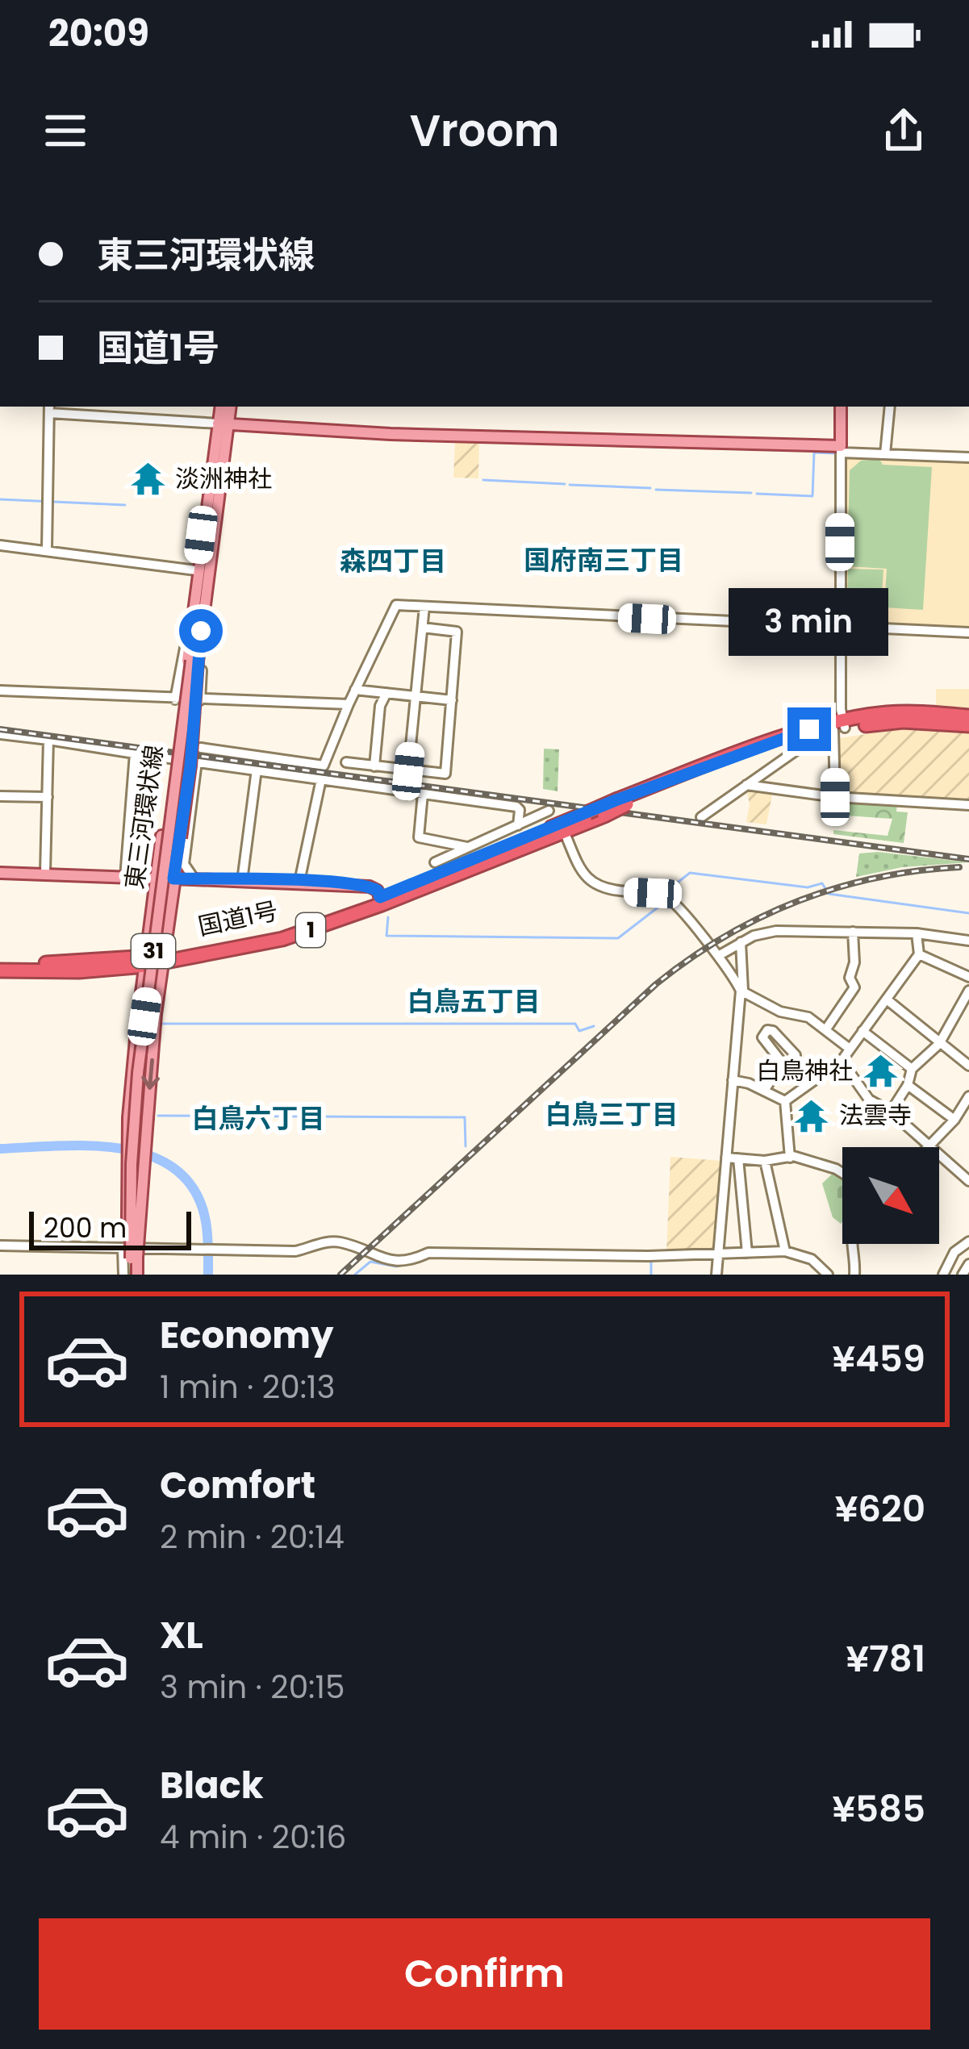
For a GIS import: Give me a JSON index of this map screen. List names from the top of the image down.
{
  "streets": {
    "highway": ["国道1号", "1"],
    "main road": ["東三河環状線", "31"]
  },
  "crossings": [
    ["東三河環状線", "国道1号"]
  ],
  "districts": [
    "国府南三丁目",
    "森四丁目",
    "白鳥五丁目",
    "白鳥三丁目",
    "白鳥六丁目"
  ],
  "places": {
    "temple": ["淡洲神社", "白鳥神社", "法雲寺"]
  },
  "scale_bar": "200 m",
  "north": "bottom right",
  "page": {
    "status": "20:09",
    "header": "Vroom",
    "banner": ["東三河環状線", "国道1号"],
    "bubble": "3 min",
    "scale": "200 m",
    "list": [
      {
        "name": "Economy",
        "note": "1 min · 20:13",
        "value": "¥459"
      },
      {
        "name": "Comfort",
        "note": "2 min · 20:14",
        "value": "¥620"
      },
      {
        "name": "XL",
        "note": "3 min · 20:15",
        "value": "¥781"
      },
      {
        "name": "Black",
        "note": "4 min · 20:16",
        "value": "¥585"
      }
    ],
    "buttons": "Confirm"
  }
}
